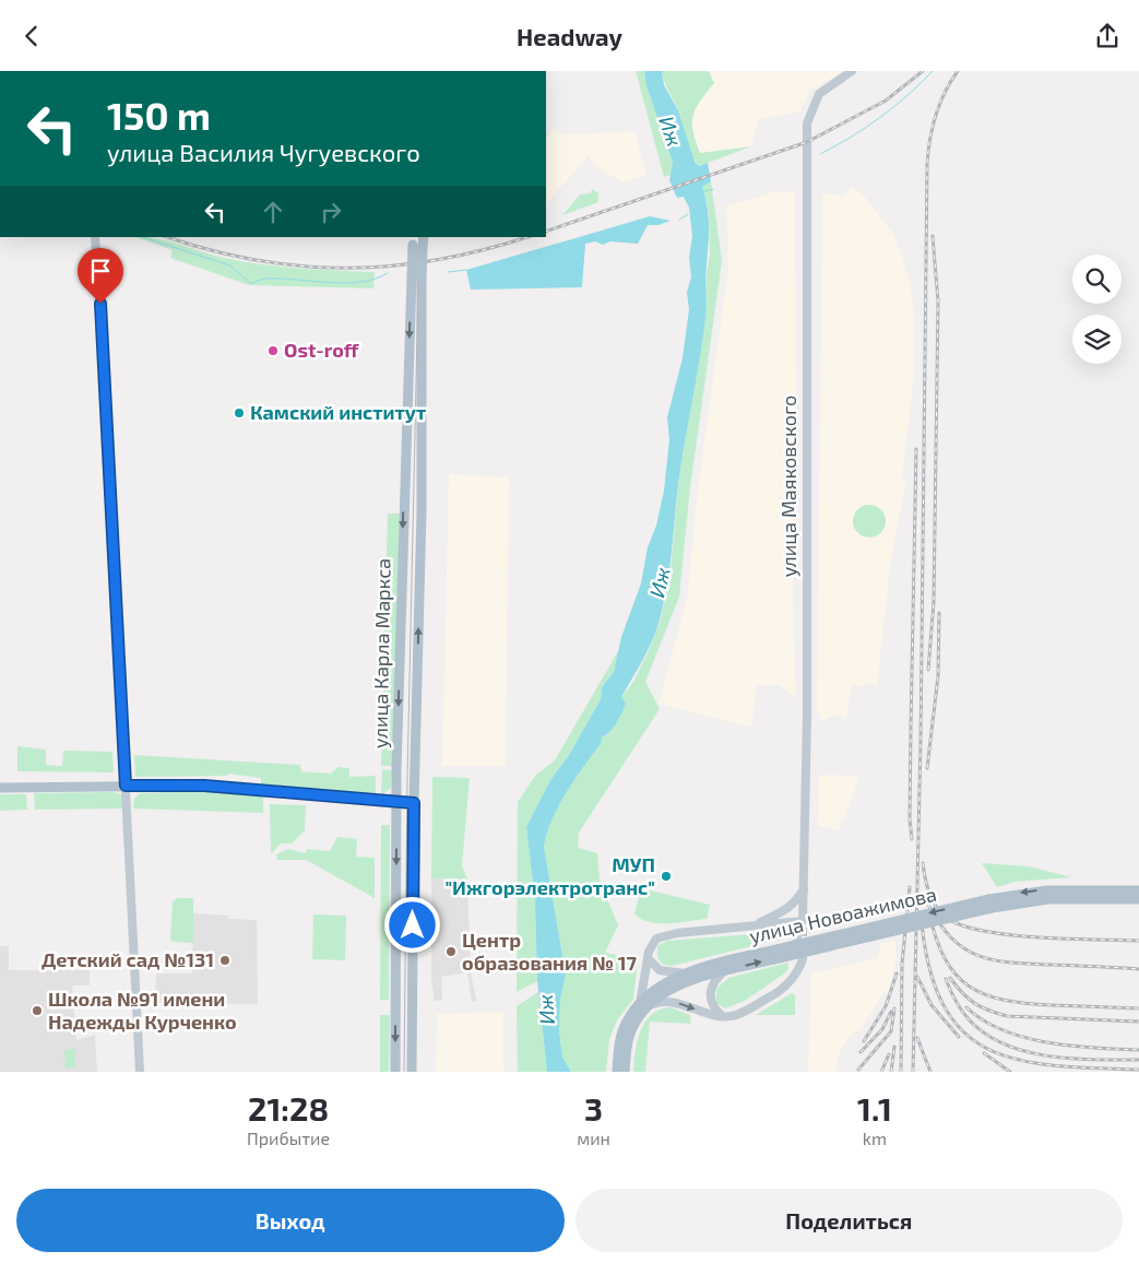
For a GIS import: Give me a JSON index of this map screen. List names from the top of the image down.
{
  "streets": {
    "main road": ["улица Маяковского", "улица Карла Маркса", "улица Новоажимова"]
  },
  "water": ["Иж"],
  "places": [
    "Ost-roff",
    "Камский институт",
    "МУП \"Ижгорэлектротранс\"",
    "Центр образования № 17",
    "Детский сад №131",
    "Школа №91 имени Надежды Курченко"
  ],
  "page": {
    "header": "Headway",
    "turn": ["150 m", "улица Василия Чугуевского"],
    "eta": [
      "21:28",
      "Прибытие",
      "3",
      "мин",
      "1.1",
      "km"
    ],
    "buttons": ["Выход", "Поделиться"]
  }
}
